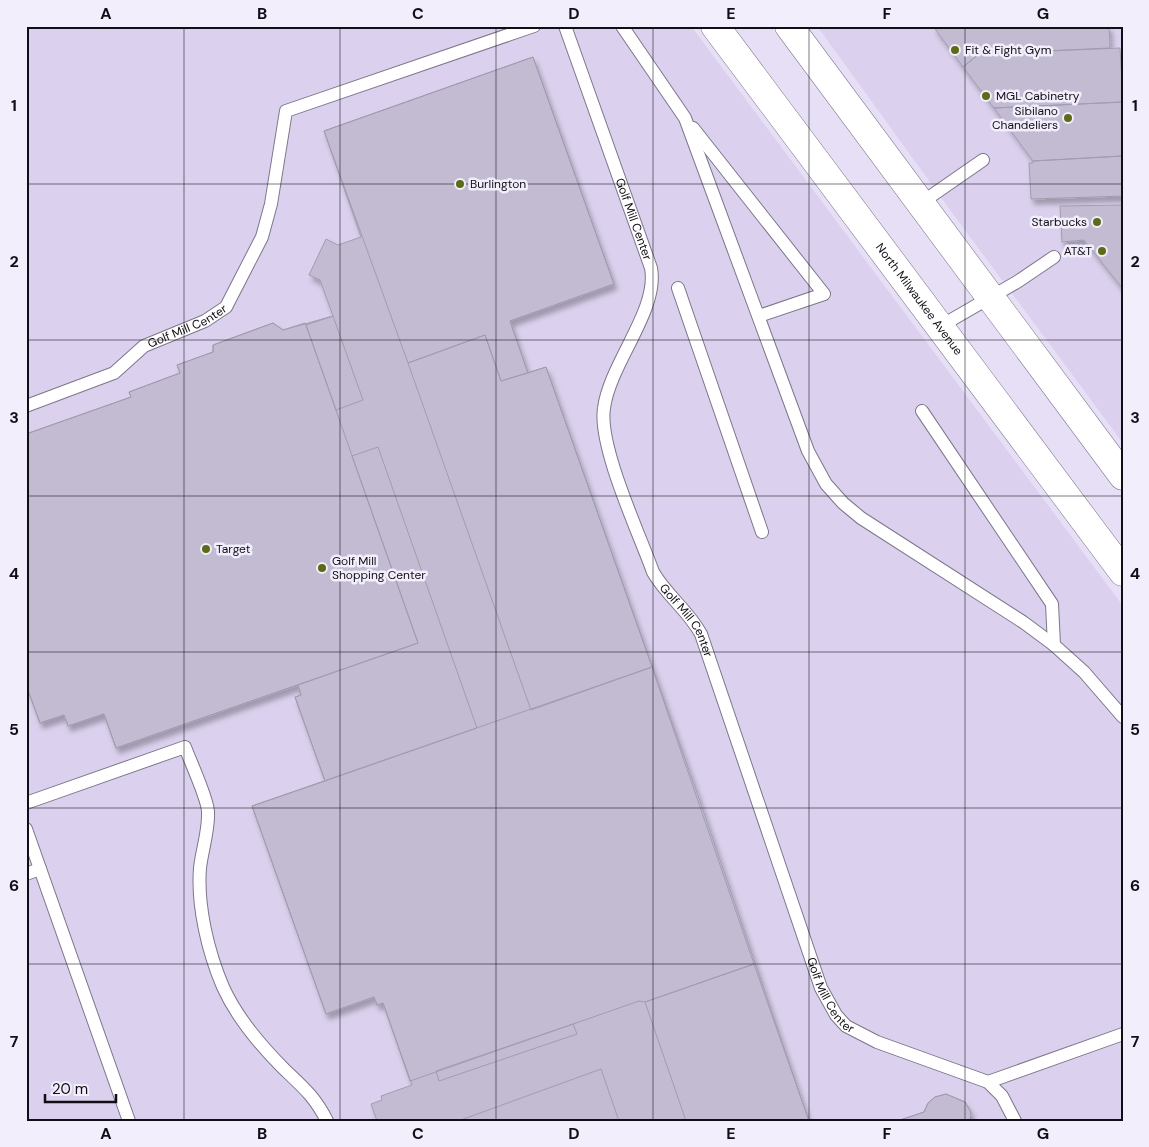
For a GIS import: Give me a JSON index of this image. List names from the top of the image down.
{
  "streets": {
    "main road": ["North Milwaukee Avenue"],
    "lane": ["Golf Mill Center"]
  },
  "places": [
    "Fit & Fight Gym",
    "MGL Cabinetry",
    "Sibilano Chandeliers",
    "Burlington",
    "Starbucks",
    "AT&T",
    "Target",
    "Golf Mill Shopping Center"
  ],
  "scale_bar": "20 m",
  "grid": {
    "columns": [
      "A",
      "B",
      "C",
      "D",
      "E",
      "F",
      "G"
    ],
    "rows": [
      "1",
      "2",
      "3",
      "4",
      "5",
      "6",
      "7"
    ]
  }
}
